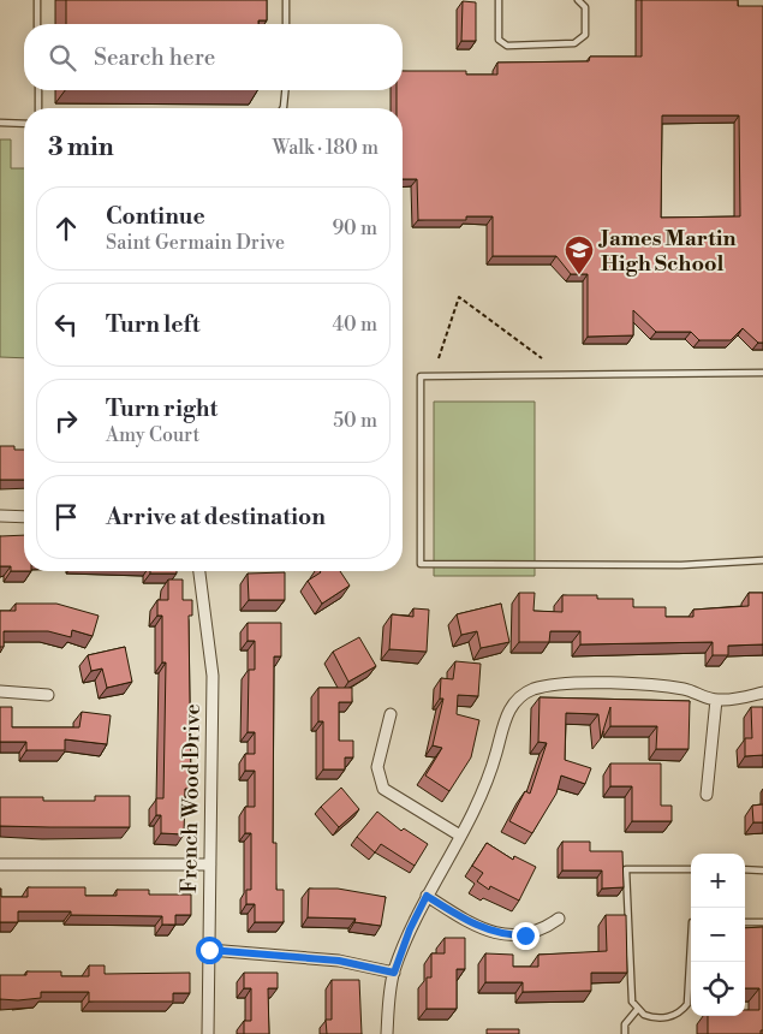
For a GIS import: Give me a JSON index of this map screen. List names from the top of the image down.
{
  "streets": {
    "street": ["French Wood Drive"]
  },
  "places": {
    "school or university": ["James Martin High School"]
  },
  "page": {
    "search": "Search here",
    "heading": ["3 min", "Walk · 180 m"],
    "list": [
      ["Continue", "Saint Germain Drive", "90 m"],
      ["Turn left", "40 m"],
      ["Turn right", "Amy Court", "50 m"],
      "Arrive at destination"
    ],
    "map_buttons": ["+", "−"]
  }
}
